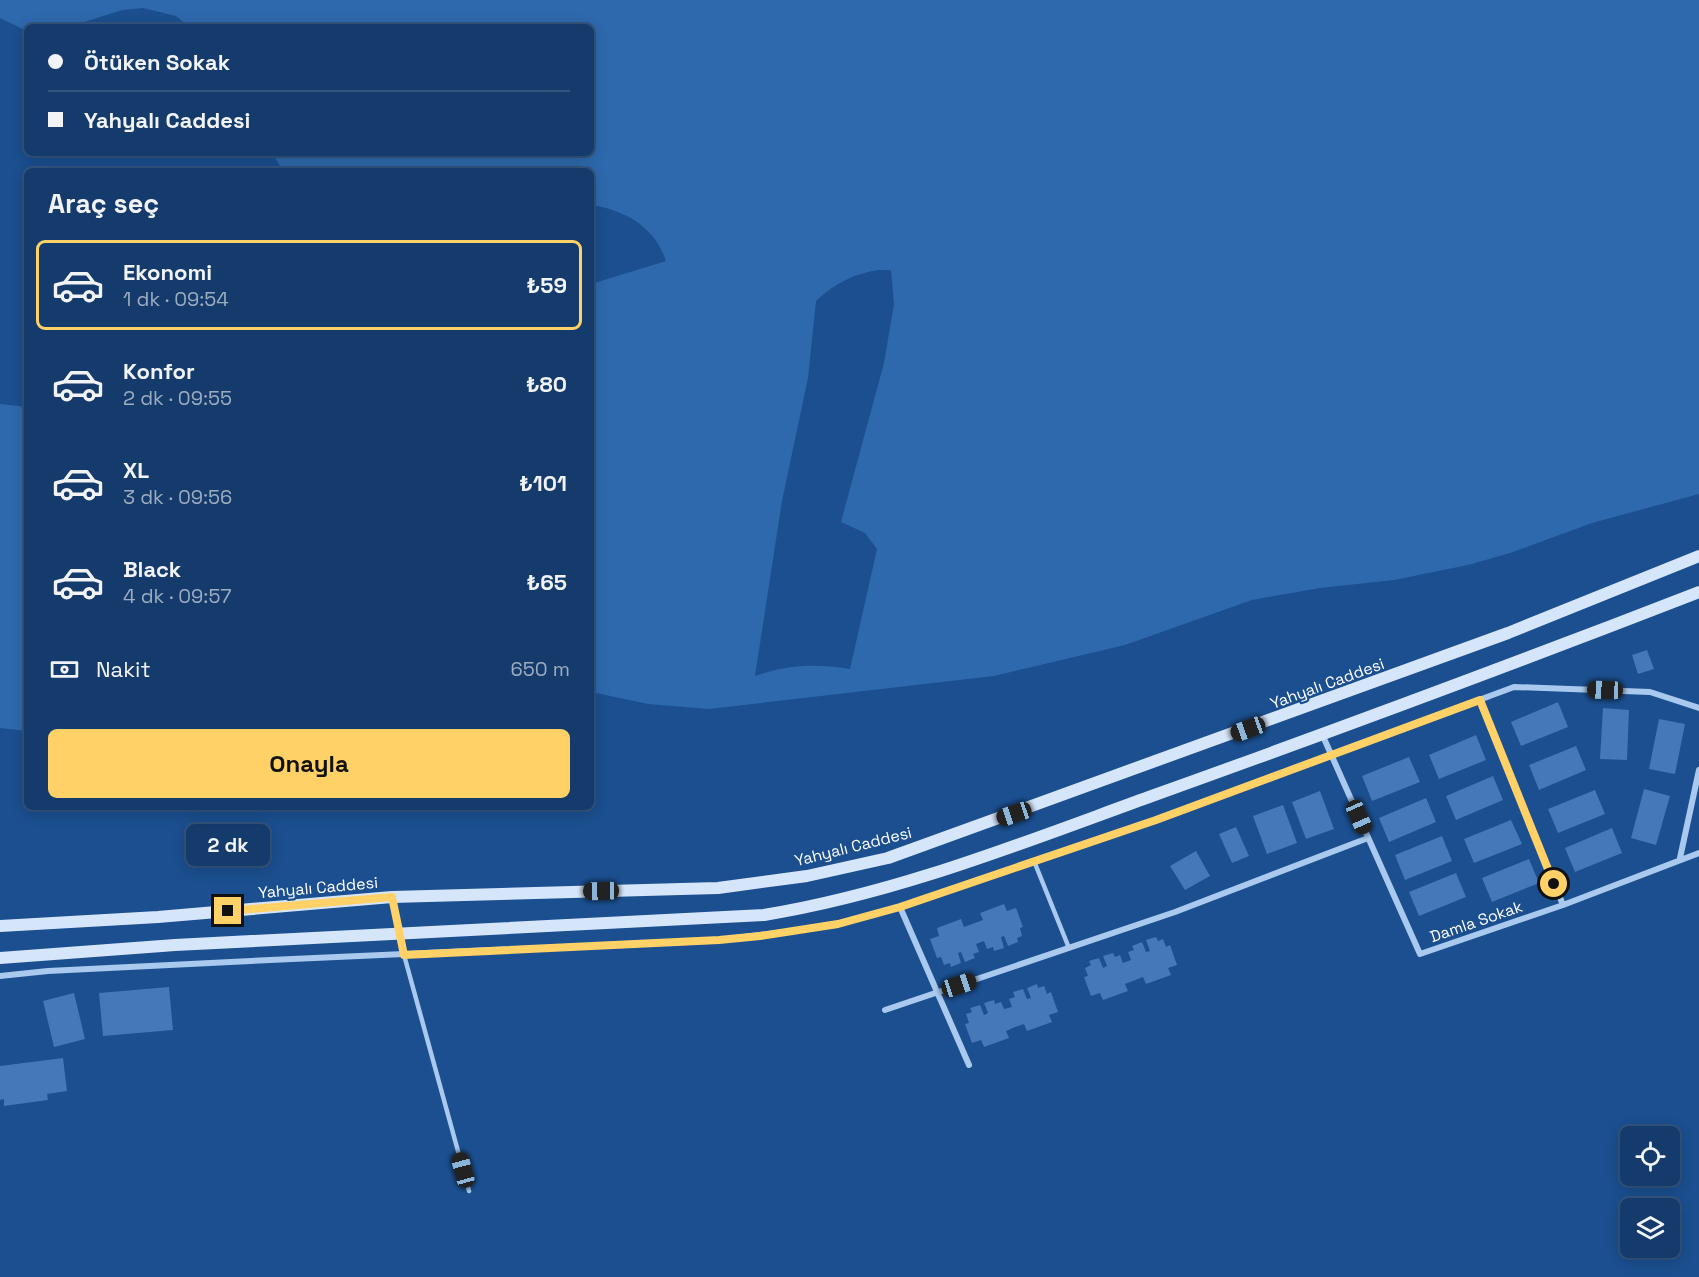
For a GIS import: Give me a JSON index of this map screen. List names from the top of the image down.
{
  "streets": {
    "main road": ["Yahyalı Caddesi"],
    "street": ["Damla Sokak"]
  },
  "page": {
    "banner": ["Ötüken Sokak", "Yahyalı Caddesi"],
    "heading": "Araç seç",
    "list": [
      {
        "name": "Ekonomi",
        "note": "1 dk · 09:54",
        "value": "₺59"
      },
      {
        "name": "Konfor",
        "note": "2 dk · 09:55",
        "value": "₺80"
      },
      {
        "name": "XL",
        "note": "3 dk · 09:56",
        "value": "₺101"
      },
      {
        "name": "Black",
        "note": "4 dk · 09:57",
        "value": "₺65"
      }
    ],
    "pay": ["Nakit", "650 m"],
    "buttons": "Onayla",
    "bubble": "2 dk"
  }
}
